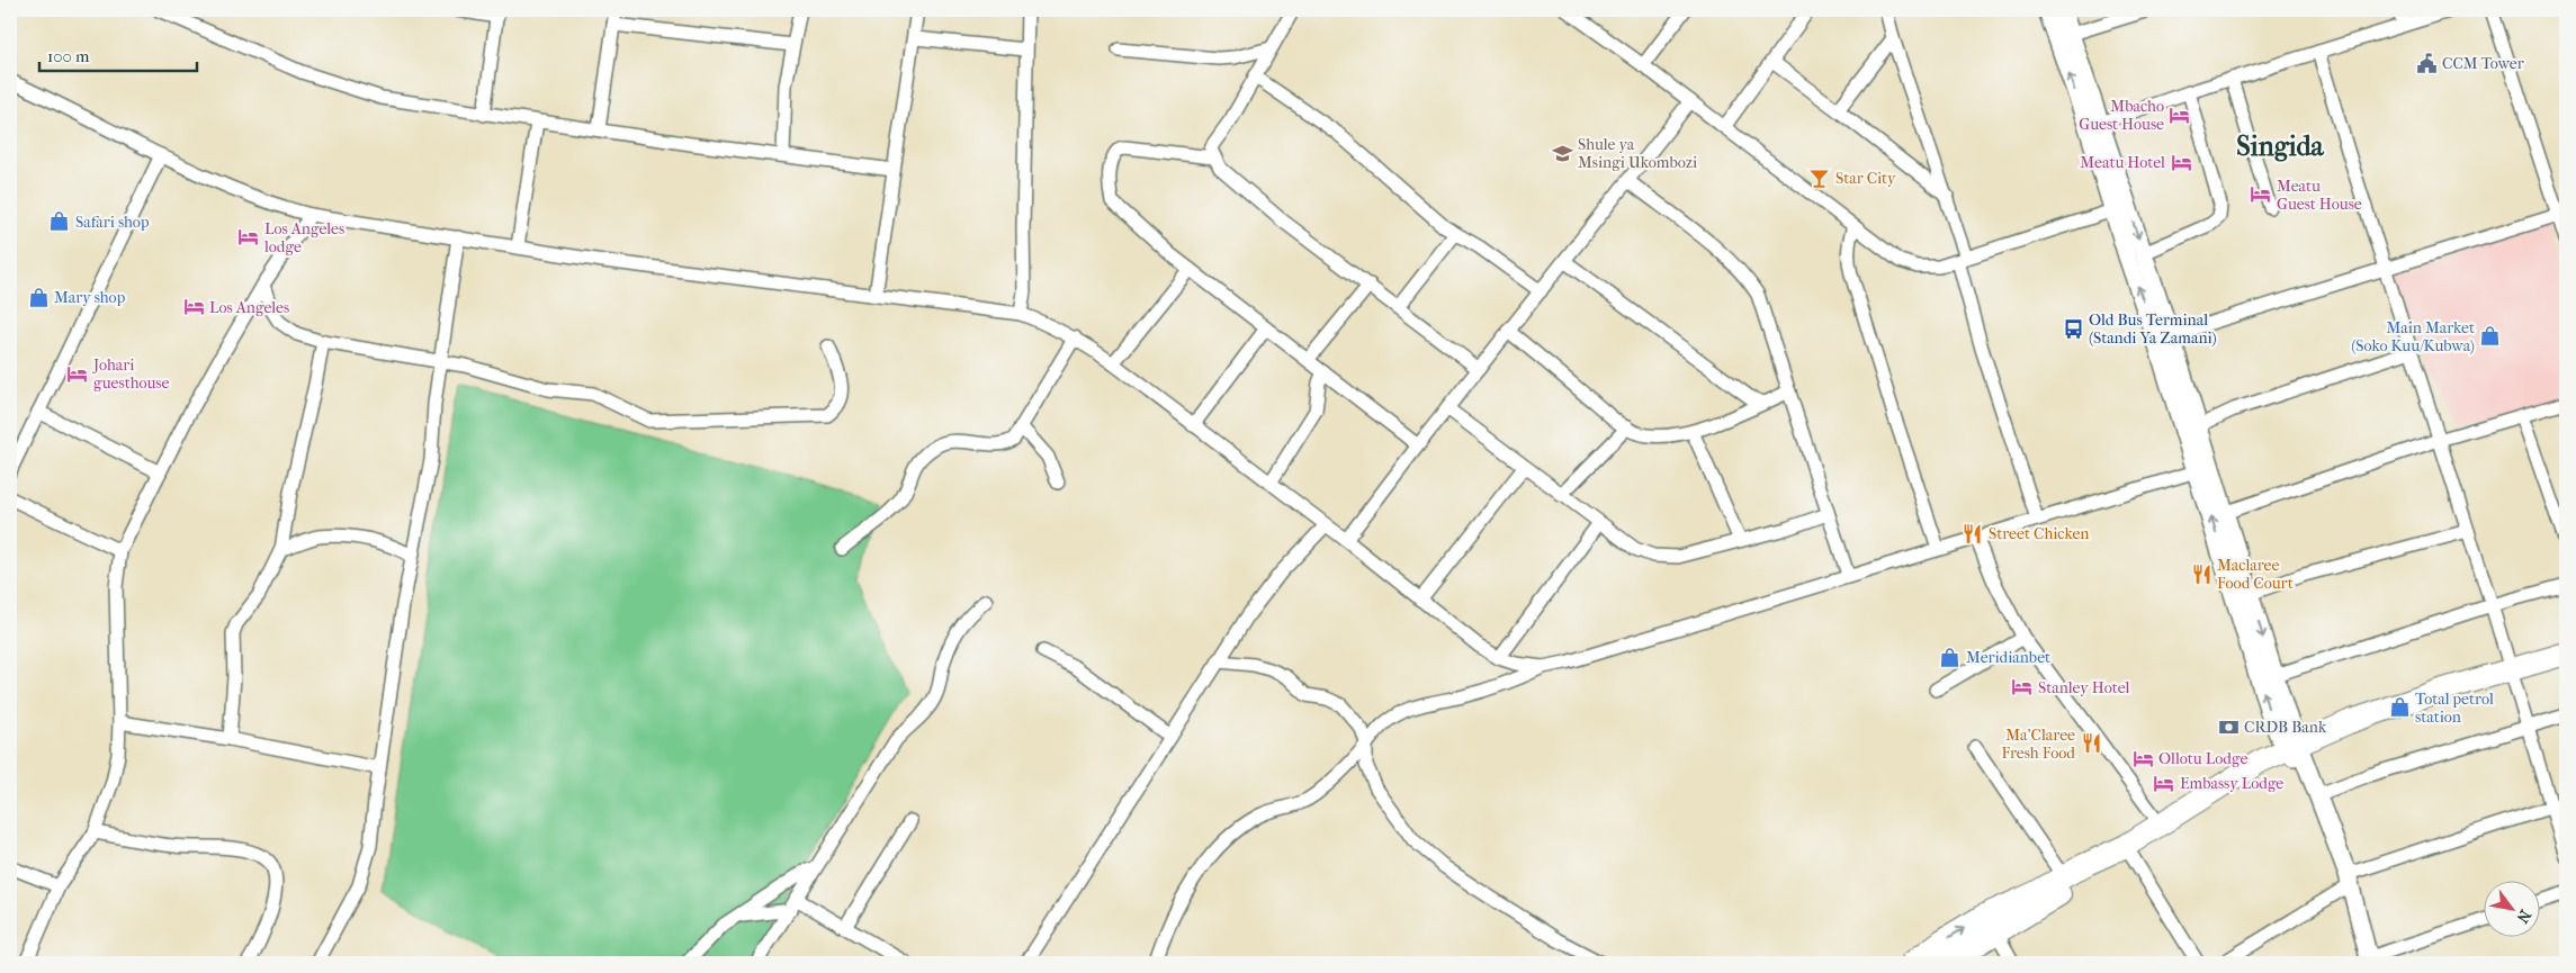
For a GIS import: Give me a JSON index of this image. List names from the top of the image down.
{
  "districts": ["Singida"],
  "places": {
    "public building": ["CCM Tower"],
    "hotel": [
      "Mbacho Guest House",
      "Meatu Hotel",
      "Meatu Guest House",
      "Los Angeles lodge",
      "Los Angeles",
      "Johari guesthouse",
      "Stanley Hotel",
      "Ollotu Lodge",
      "Embassy Lodge"
    ],
    "school or university": ["Shule ya Msingi Ukombozi"],
    "bar": ["Star City"],
    "shop": [
      "Safari shop",
      "Mary shop",
      "Main Market (Soko Kuu/Kubwa)",
      "Meridianbet",
      "Total petrol station"
    ],
    "bus stop": ["Old Bus Terminal (Standi Ya Zamani)"],
    "restaurant": ["Street Chicken", "Maclaree Food Court", "Ma'Claree Fresh Food"],
    "bank": ["CRDB Bank"]
  },
  "scale_bar": "100 m",
  "north": "bottom right"
}
